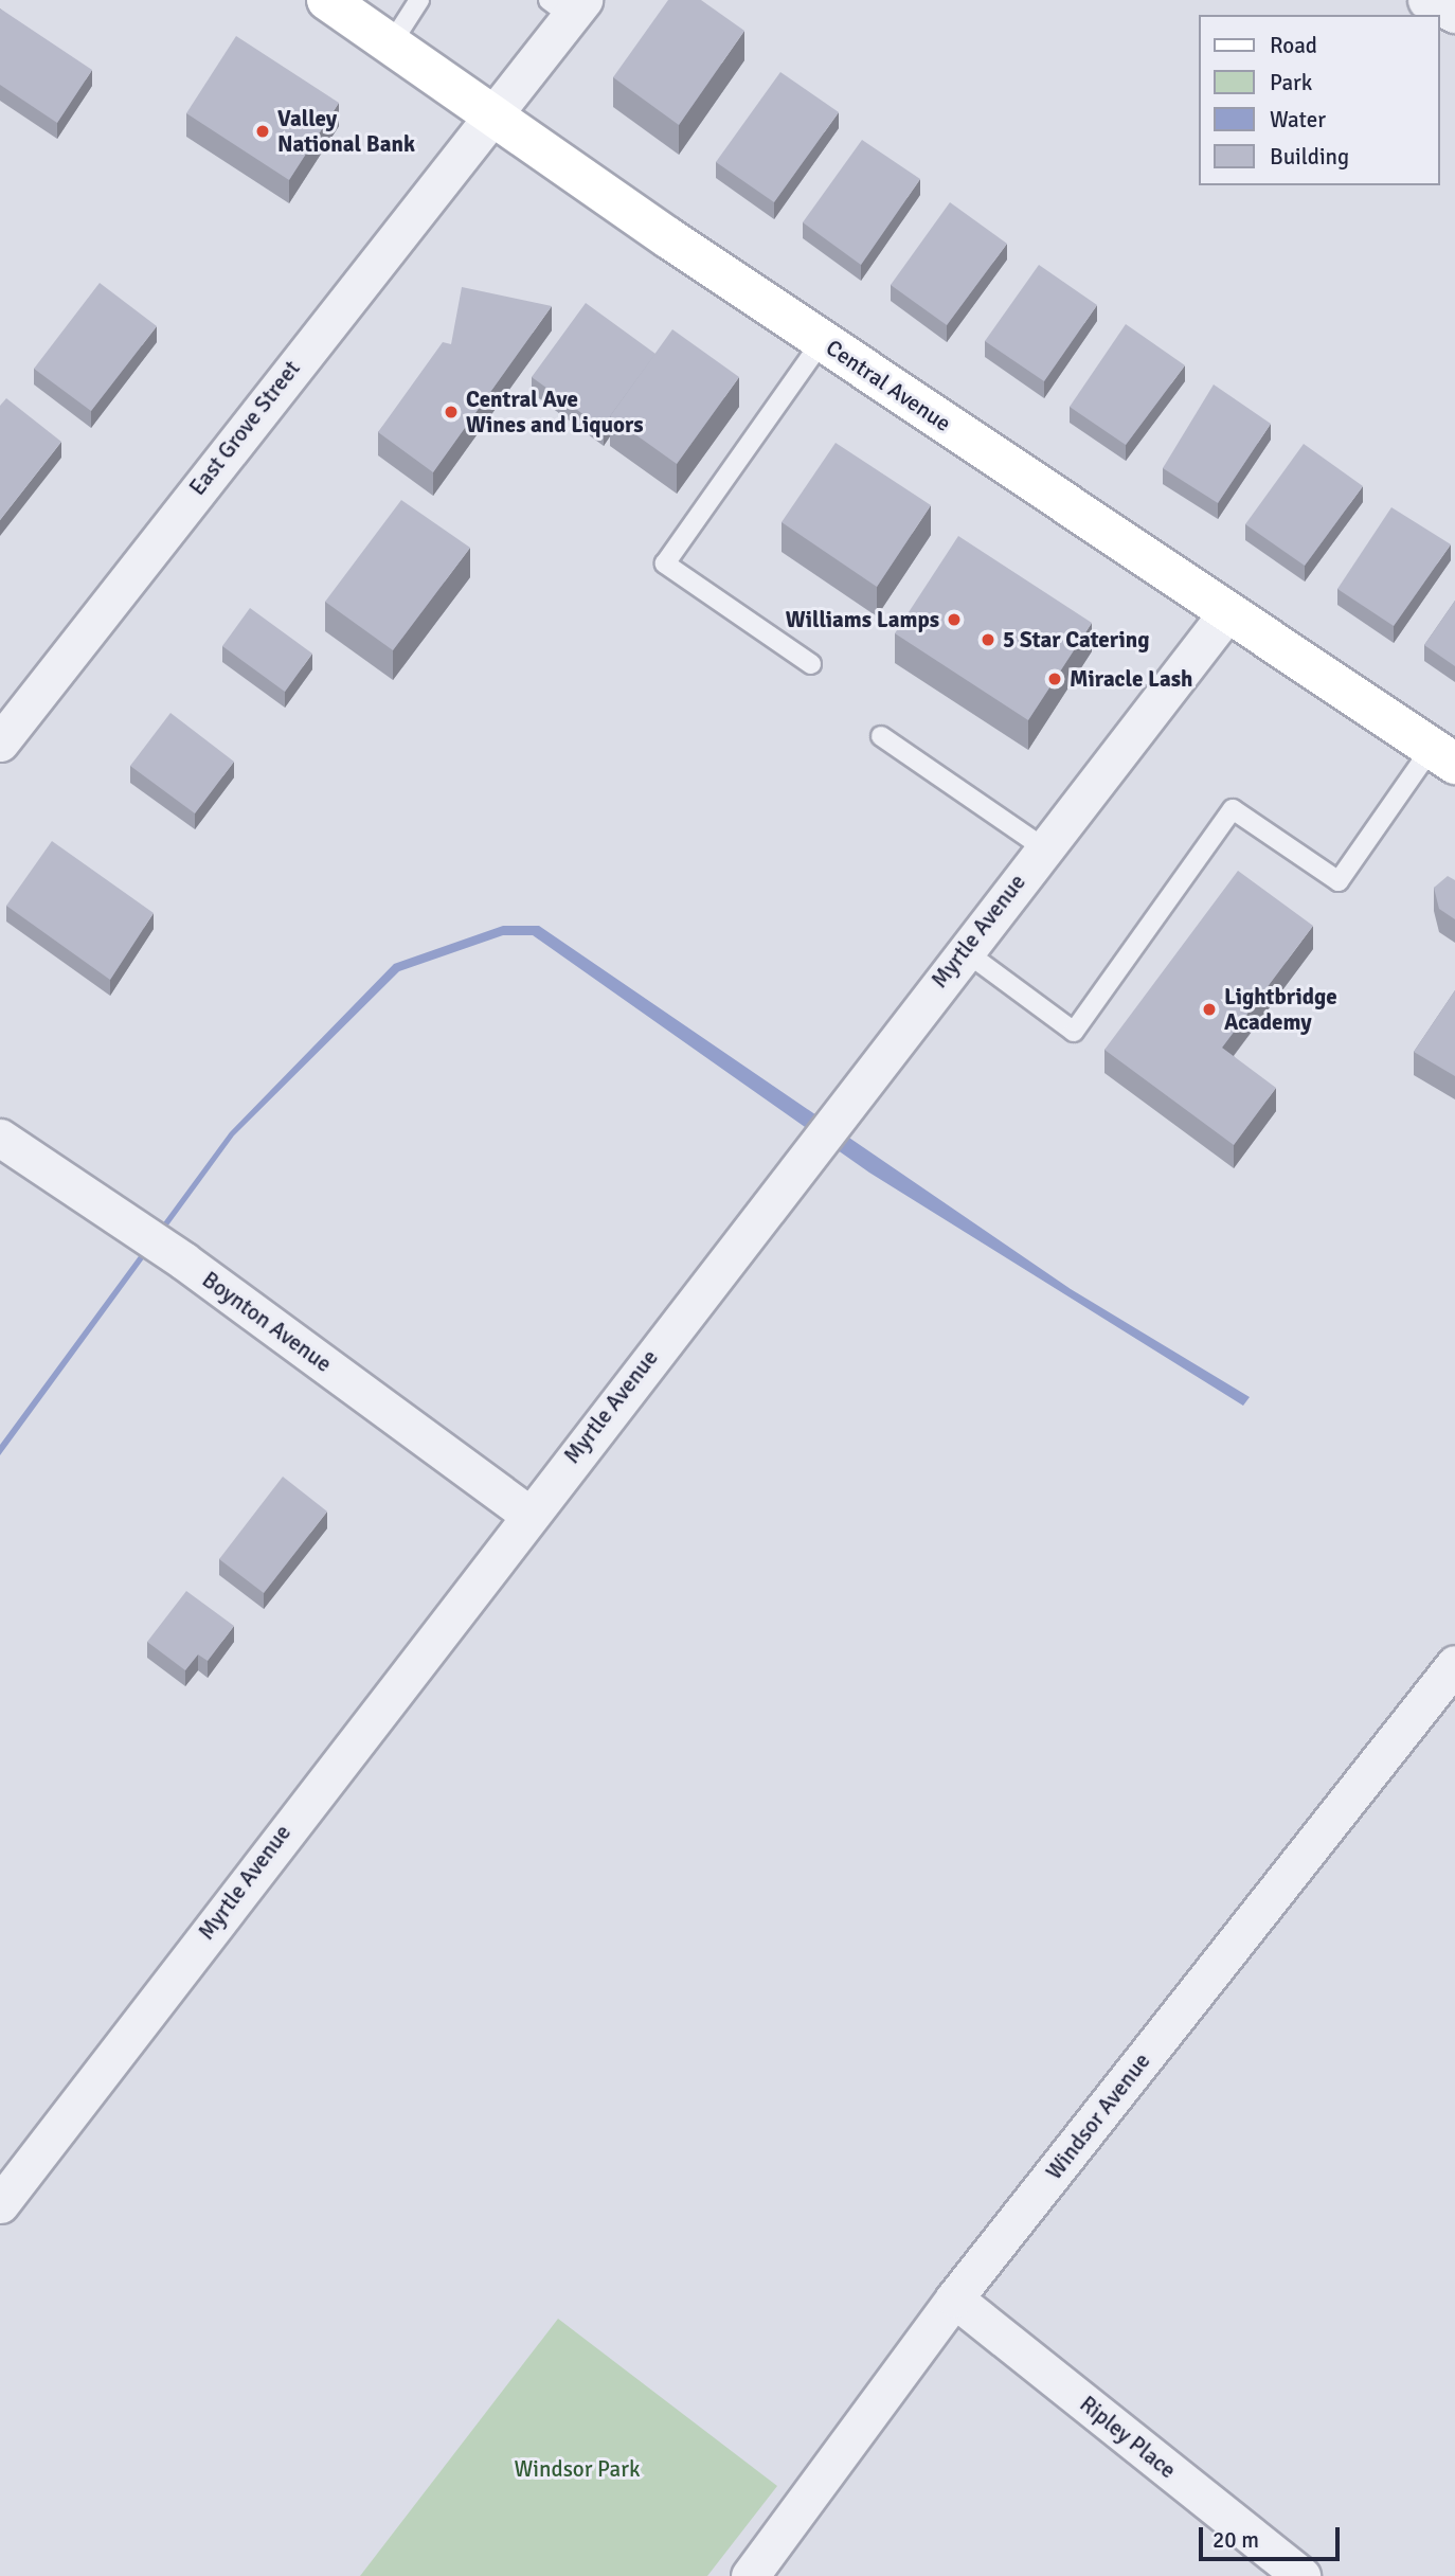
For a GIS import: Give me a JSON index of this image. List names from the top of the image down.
{
  "streets": {
    "main road": ["Central Avenue"],
    "street": [
      "East Grove Street",
      "Myrtle Avenue",
      "Boynton Avenue",
      "Windsor Avenue",
      "Ripley Place"
    ]
  },
  "crossings": [
    ["Central Avenue", "East Grove Street"],
    ["Central Avenue", "Myrtle Avenue"],
    ["Myrtle Avenue", "Boynton Avenue"],
    ["Windsor Avenue", "Ripley Place"]
  ],
  "parks": ["Windsor Park"],
  "places": [
    "Valley National Bank",
    "Central Ave Wines and Liquors",
    "Williams Lamps",
    "5 Star Catering",
    "Miracle Lash",
    "Lightbridge Academy"
  ],
  "legend": [
    "Road",
    "Park",
    "Water",
    "Building"
  ],
  "scale_bar": "20 m"
}
